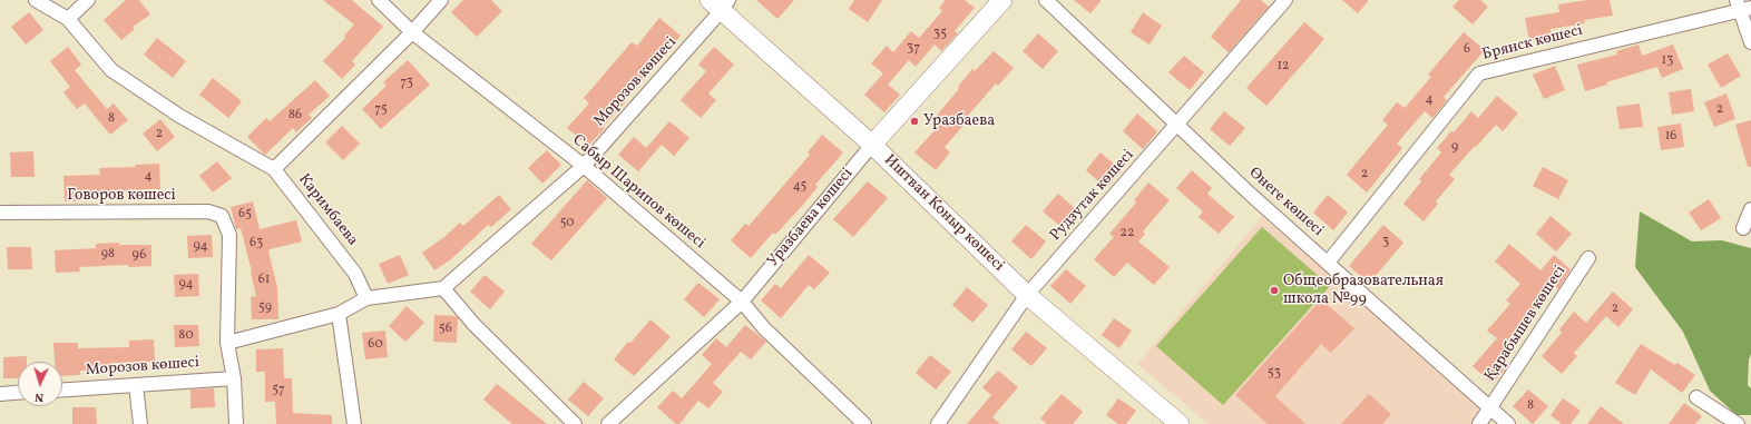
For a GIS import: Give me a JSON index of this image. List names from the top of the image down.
{
  "streets": {
    "street": [
      "Брянск көшесі",
      "Морозов көшесі",
      "Сабыр Шарипов көшесі",
      "Говоров көшесі",
      "Рудзутак көшесі",
      "Өнеге көшесі",
      "Каримбаева",
      "Иштван Коныр көшесі",
      "Уразбаева көшесі",
      "Қарабышев көшесі"
    ]
  },
  "crossings": [
    ["Брянск көшесі", "Өнеге көшесі"],
    ["Морозов көшесі", "Сабыр Шарипов көшесі"],
    ["Морозов көшесі", "Иштван Коныр көшесі"],
    ["Сабыр Шарипов көшесі", "Уразбаева көшесі"],
    ["Рудзутак көшесі", "Өнеге көшесі"],
    ["Рудзутак көшесі", "Иштван Коныр көшесі"],
    ["Өнеге көшесі", "Қарабышев көшесі"],
    ["Иштван Коныр көшесі", "Уразбаева көшесі"]
  ],
  "places": ["Уразбаева", "Общеобразовательная школа №99"],
  "house_numbers": [
    "35",
    "37",
    "6",
    "13",
    "12",
    "73",
    "4",
    "75",
    "2",
    "86",
    "8",
    "2",
    "16",
    "9",
    "2",
    "4",
    "45",
    "65",
    "50",
    "22",
    "3",
    "63",
    "94",
    "98",
    "96",
    "61",
    "94",
    "59",
    "2",
    "56",
    "80",
    "60",
    "53",
    "57",
    "8"
  ],
  "north": "bottom"
}
